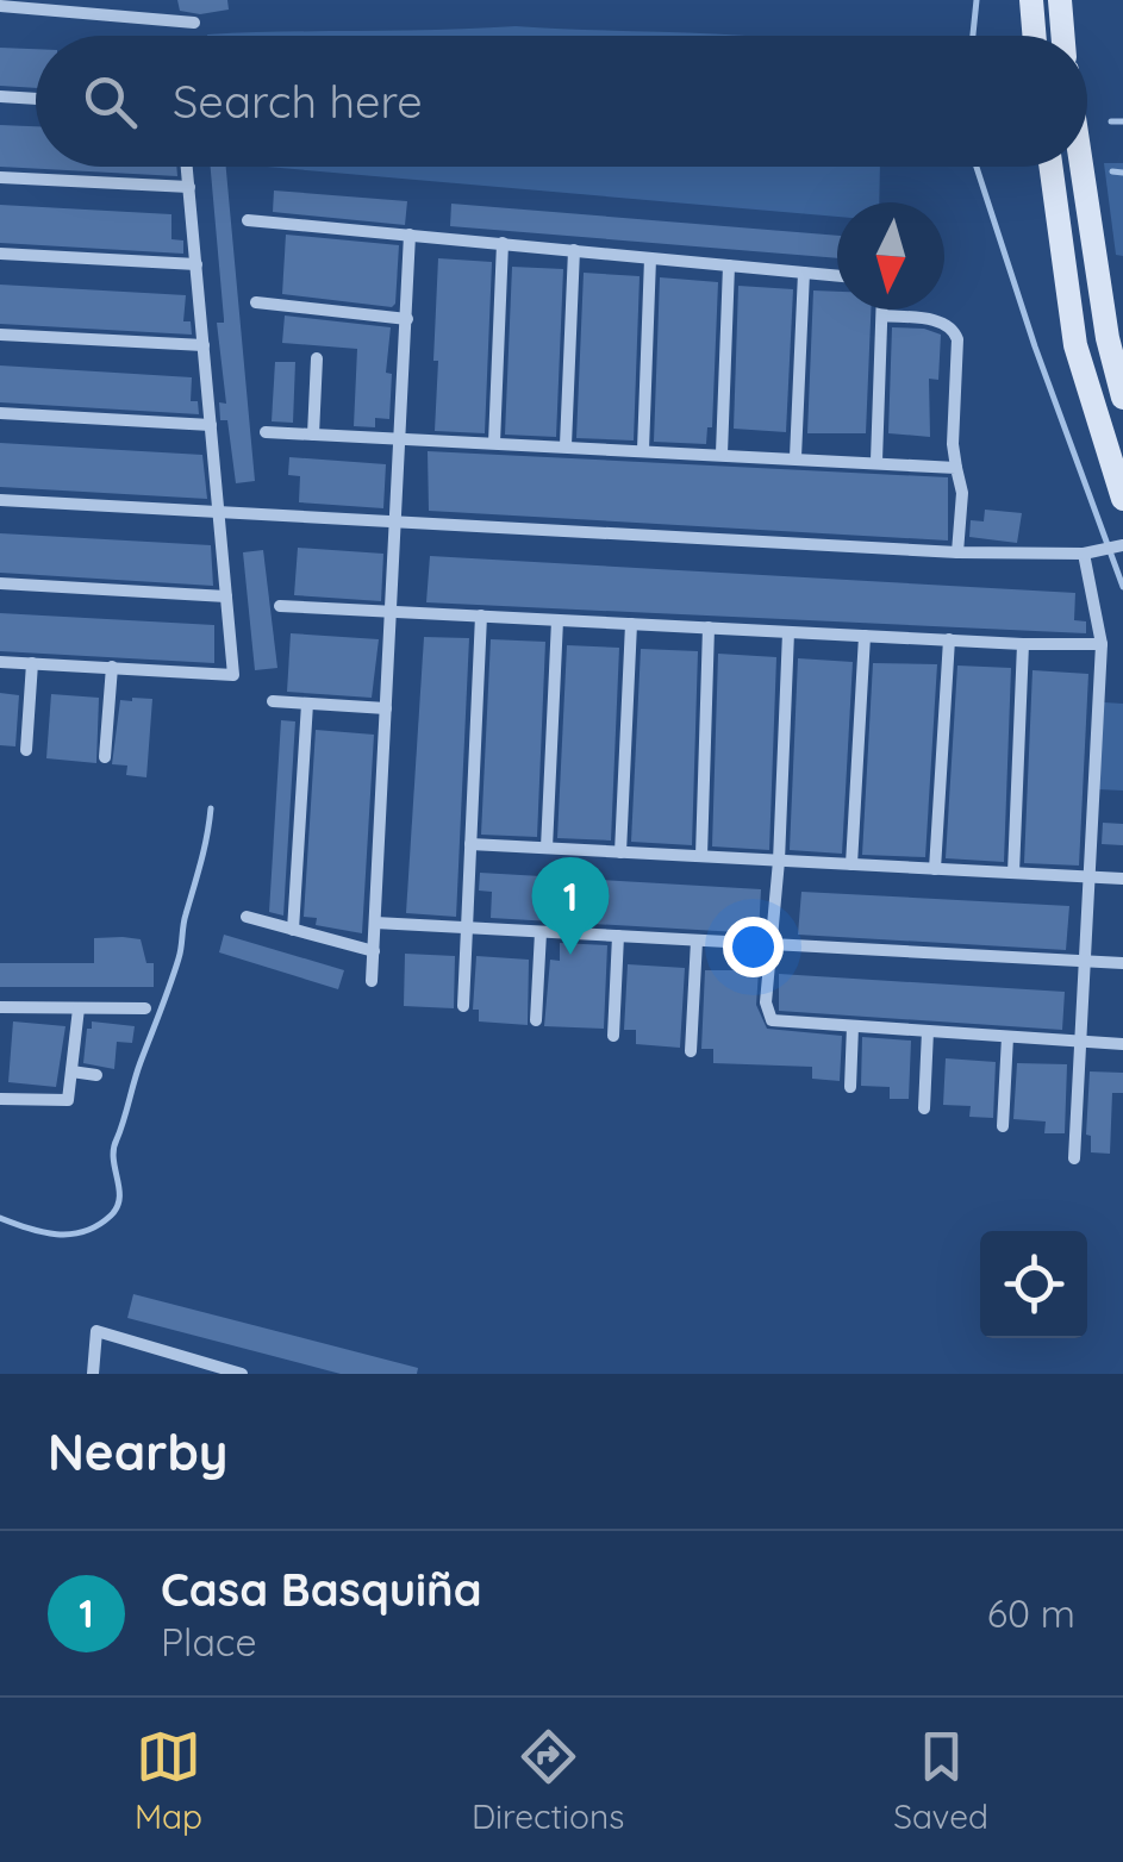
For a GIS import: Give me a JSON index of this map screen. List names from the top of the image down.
{
  "north": "bottom",
  "page": {
    "search": "Search here",
    "pins": "1",
    "heading": "Nearby",
    "list": [
      {
        "mark": "1",
        "name": "Casa Basquiña",
        "note": "Place",
        "value": "60 m"
      }
    ],
    "nav": ["Map", "Directions", "Saved"]
  }
}
